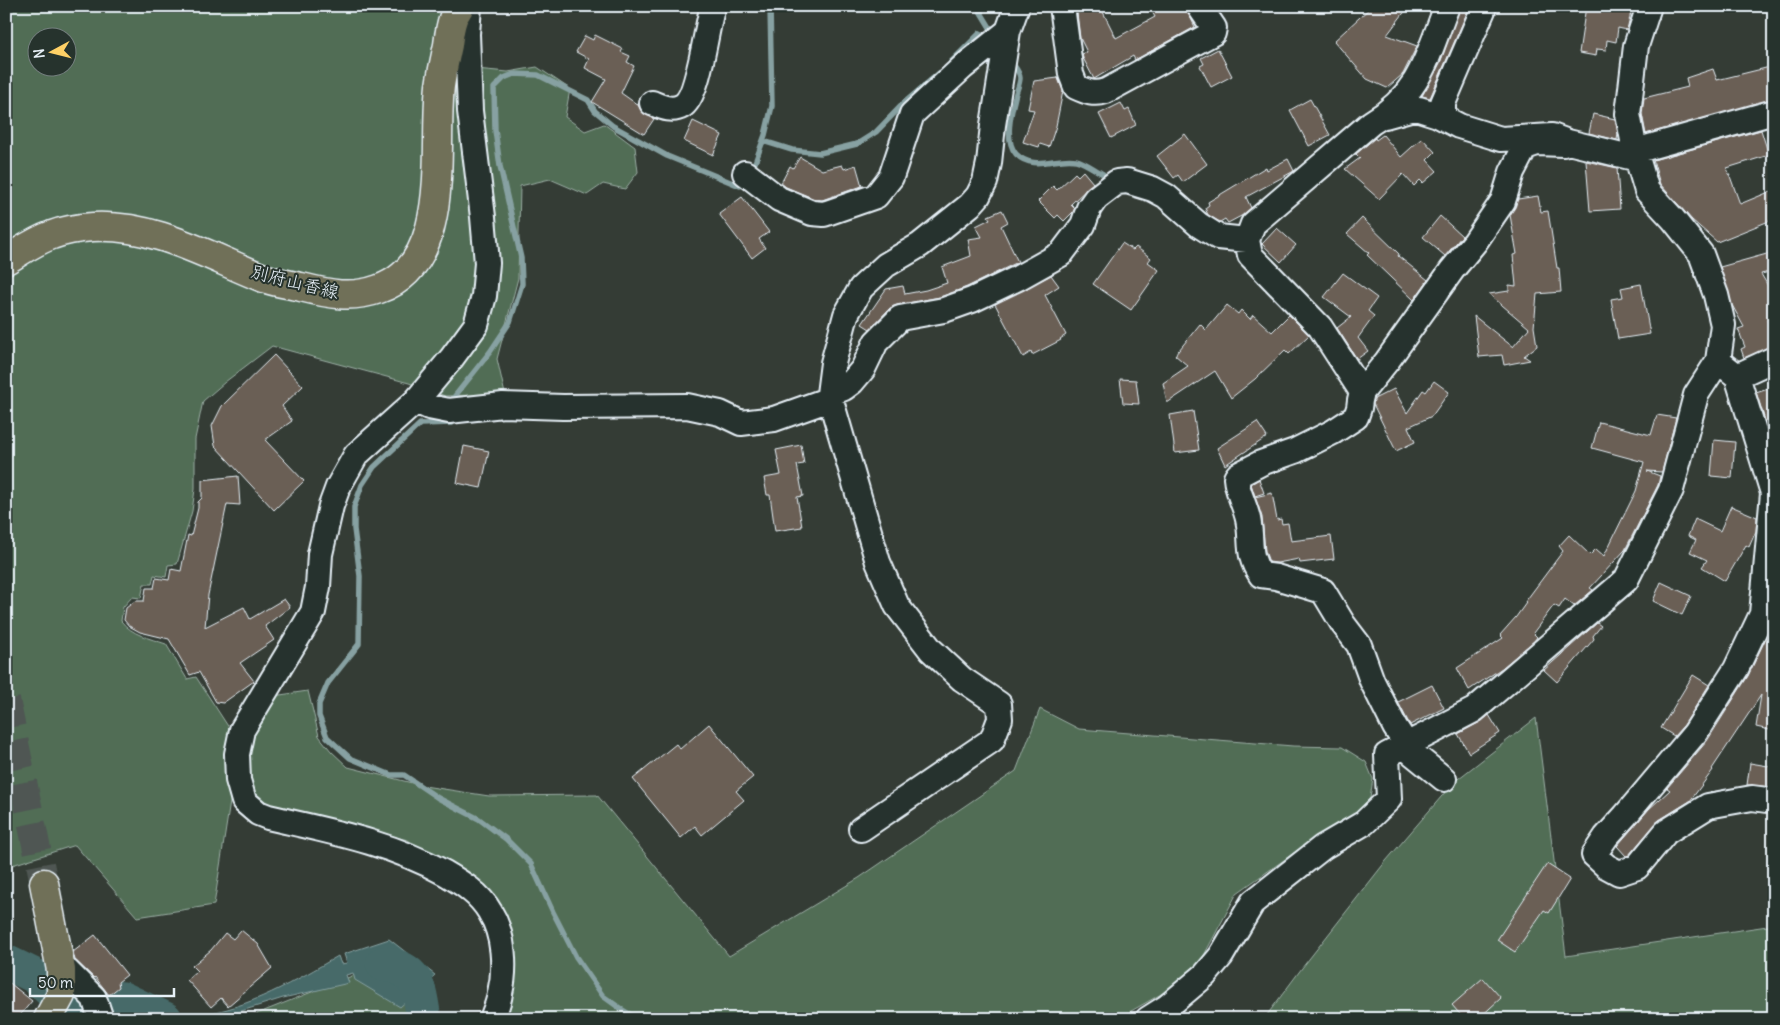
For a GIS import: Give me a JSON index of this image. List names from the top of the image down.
{
  "streets": {
    "main road": ["別府山香線"]
  },
  "scale_bar": "50 m",
  "north": "left"
}
